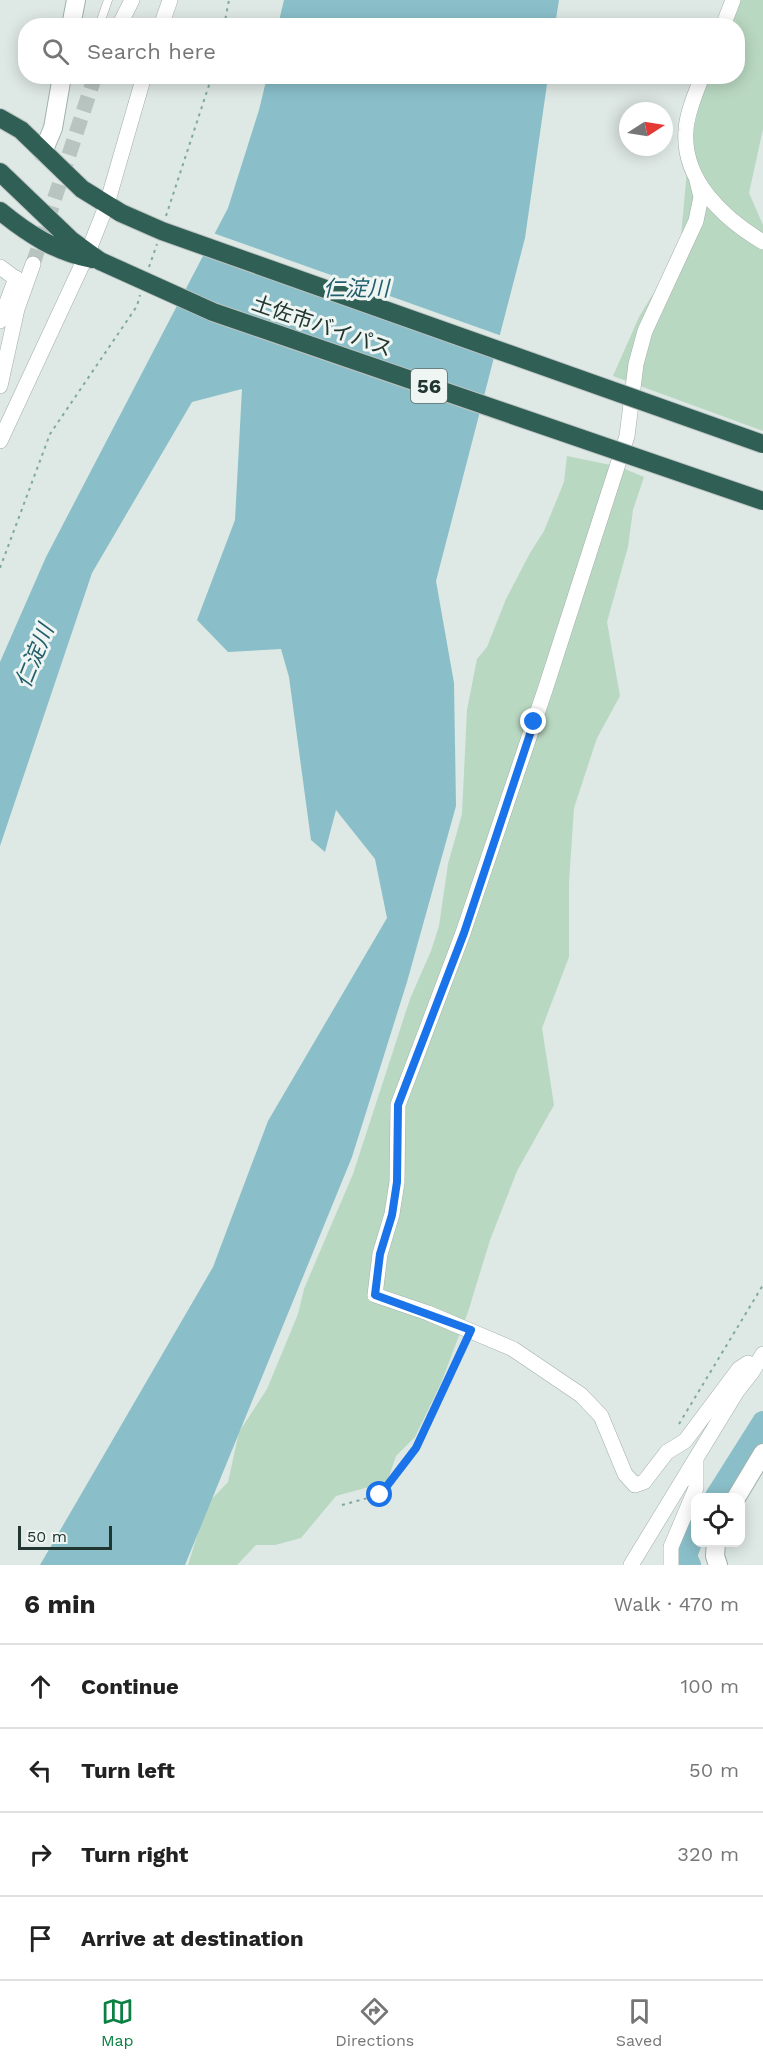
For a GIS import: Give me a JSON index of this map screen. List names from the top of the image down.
{
  "streets": {
    "highway": ["土佐市バイパス", "56"]
  },
  "water": ["仁淀川"],
  "scale_bar": "50 m",
  "north": "right",
  "page": {
    "search": "Search here",
    "scale": "50 m",
    "heading": ["6 min", "Walk · 470 m"],
    "list": [
      ["Continue", "100 m"],
      ["Turn left", "50 m"],
      ["Turn right", "320 m"],
      "Arrive at destination"
    ],
    "nav": ["Map", "Directions", "Saved"]
  }
}
